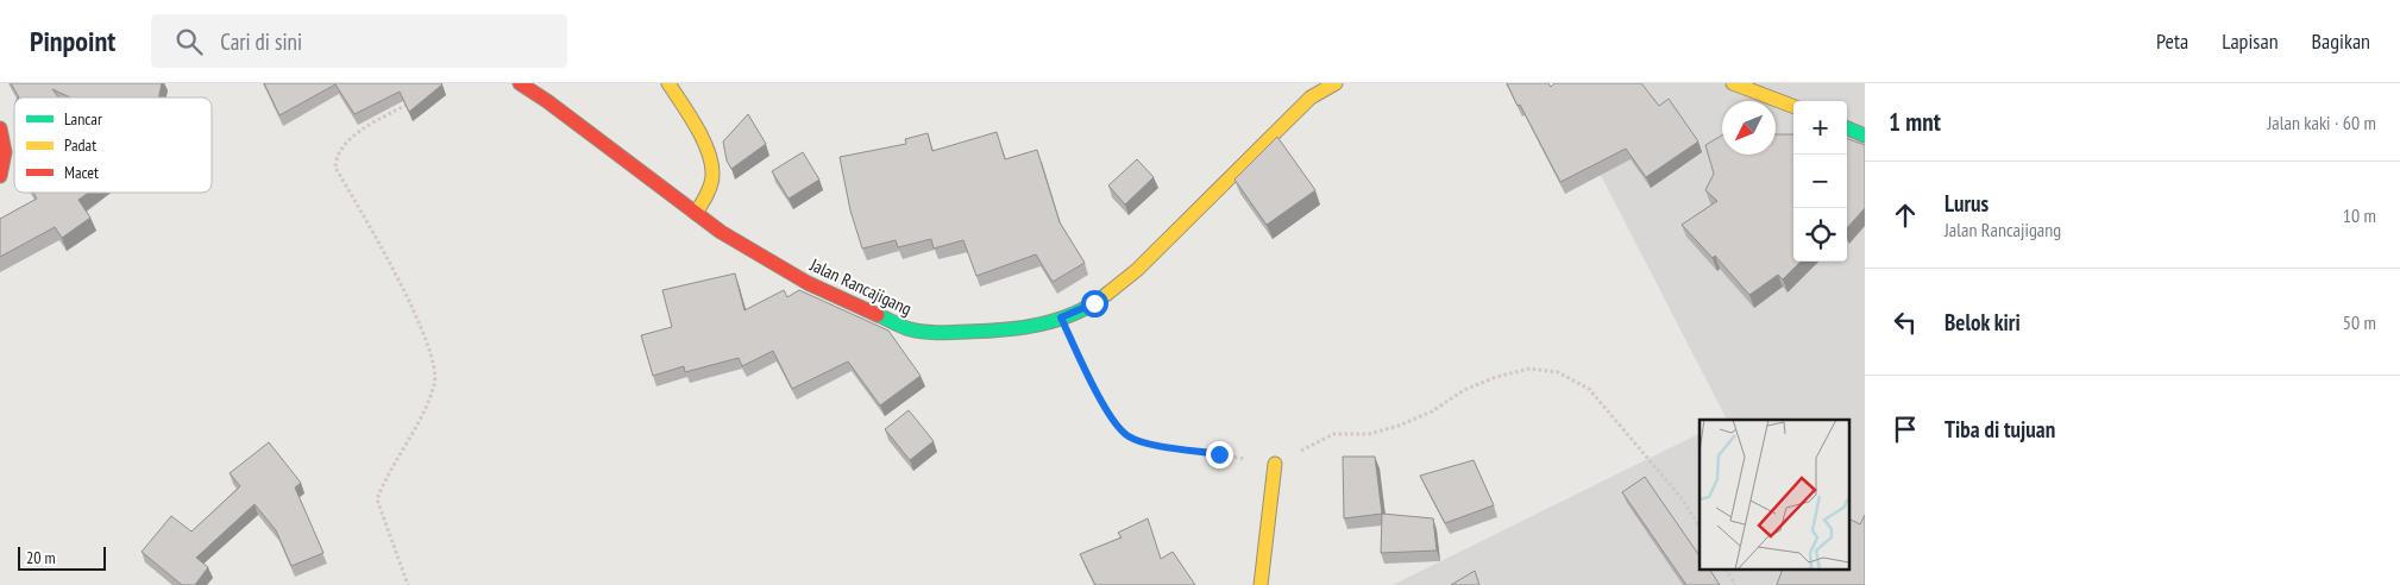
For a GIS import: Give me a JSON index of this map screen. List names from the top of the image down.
{
  "streets": {
    "main road": ["Jalan Rancajigang"]
  },
  "legend": ["Lancar", "Padat", "Macet"],
  "scale_bar": "20 m",
  "north": "bottom left",
  "page": {
    "header": "Pinpoint",
    "search": "Cari di sini",
    "nav": ["Peta", "Lapisan", "Bagikan"],
    "heading": ["1 mnt", "Jalan kaki · 60 m"],
    "map_buttons": ["+", "−"],
    "list": [
      ["Lurus", "Jalan Rancajigang", "10 m"],
      ["Belok kiri", "50 m"],
      "Tiba di tujuan"
    ],
    "scale": "20 m"
  }
}
